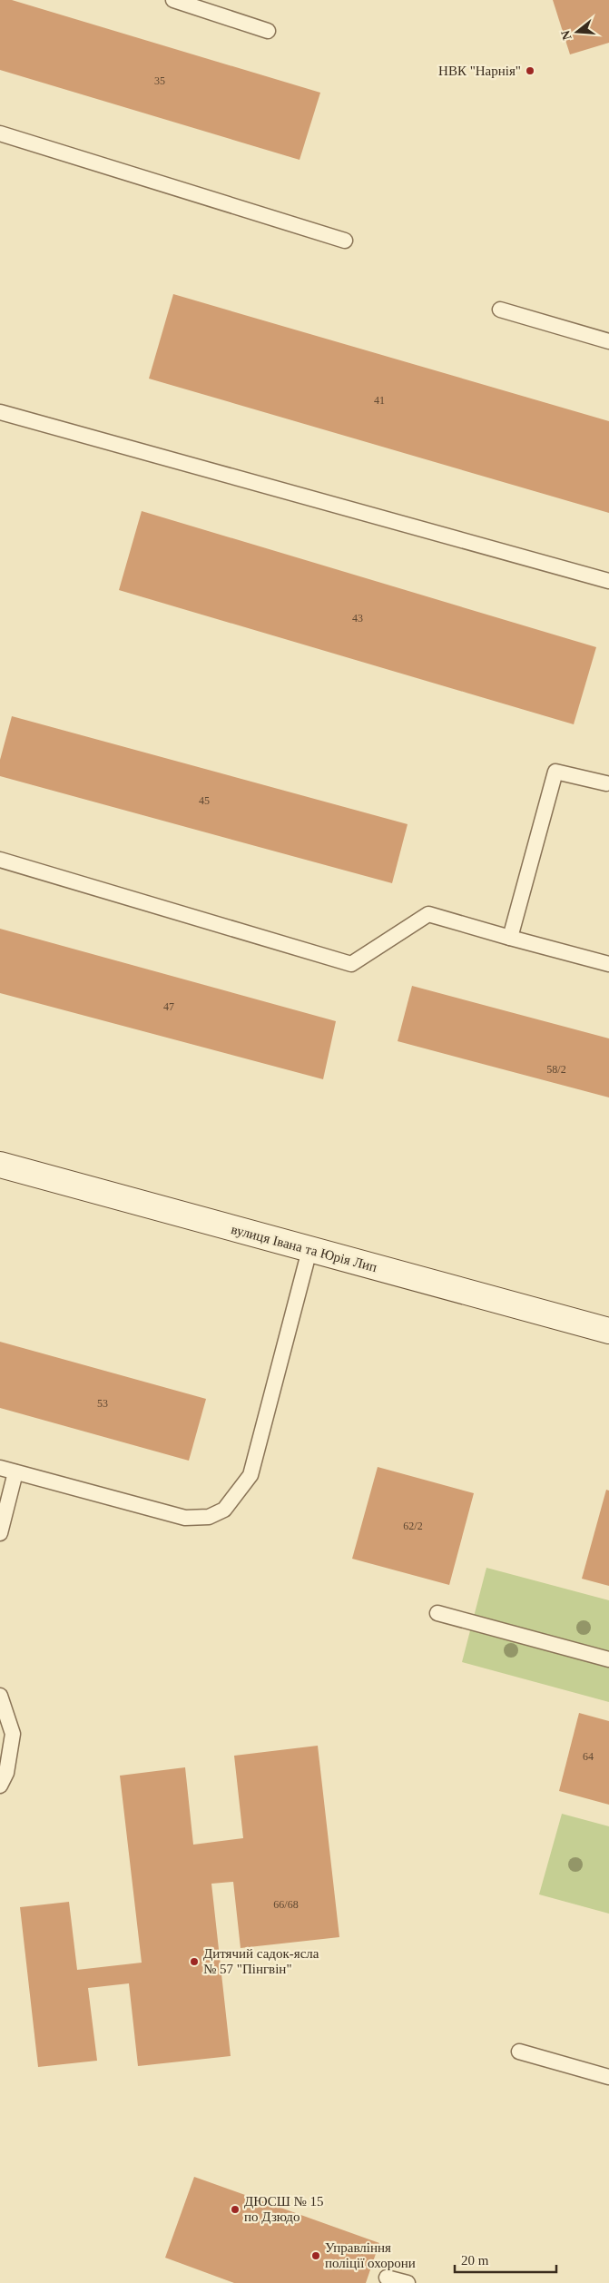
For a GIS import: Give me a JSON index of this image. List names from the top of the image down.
{
  "streets": {
    "street": ["вулиця Івана та Юрія Лип"]
  },
  "places": [
    "НВК \"Нарнія\"",
    "Дитячий садок-ясла № 57 \"Пінгвін\"",
    "ДЮСШ № 15 по Дзюдо",
    "Управління поліції охорони"
  ],
  "house_numbers": [
    "35",
    "41",
    "43",
    "45",
    "47",
    "58/2",
    "53",
    "62/2",
    "64",
    "66/68"
  ],
  "scale_bar": "20 m",
  "north": "left"
}
